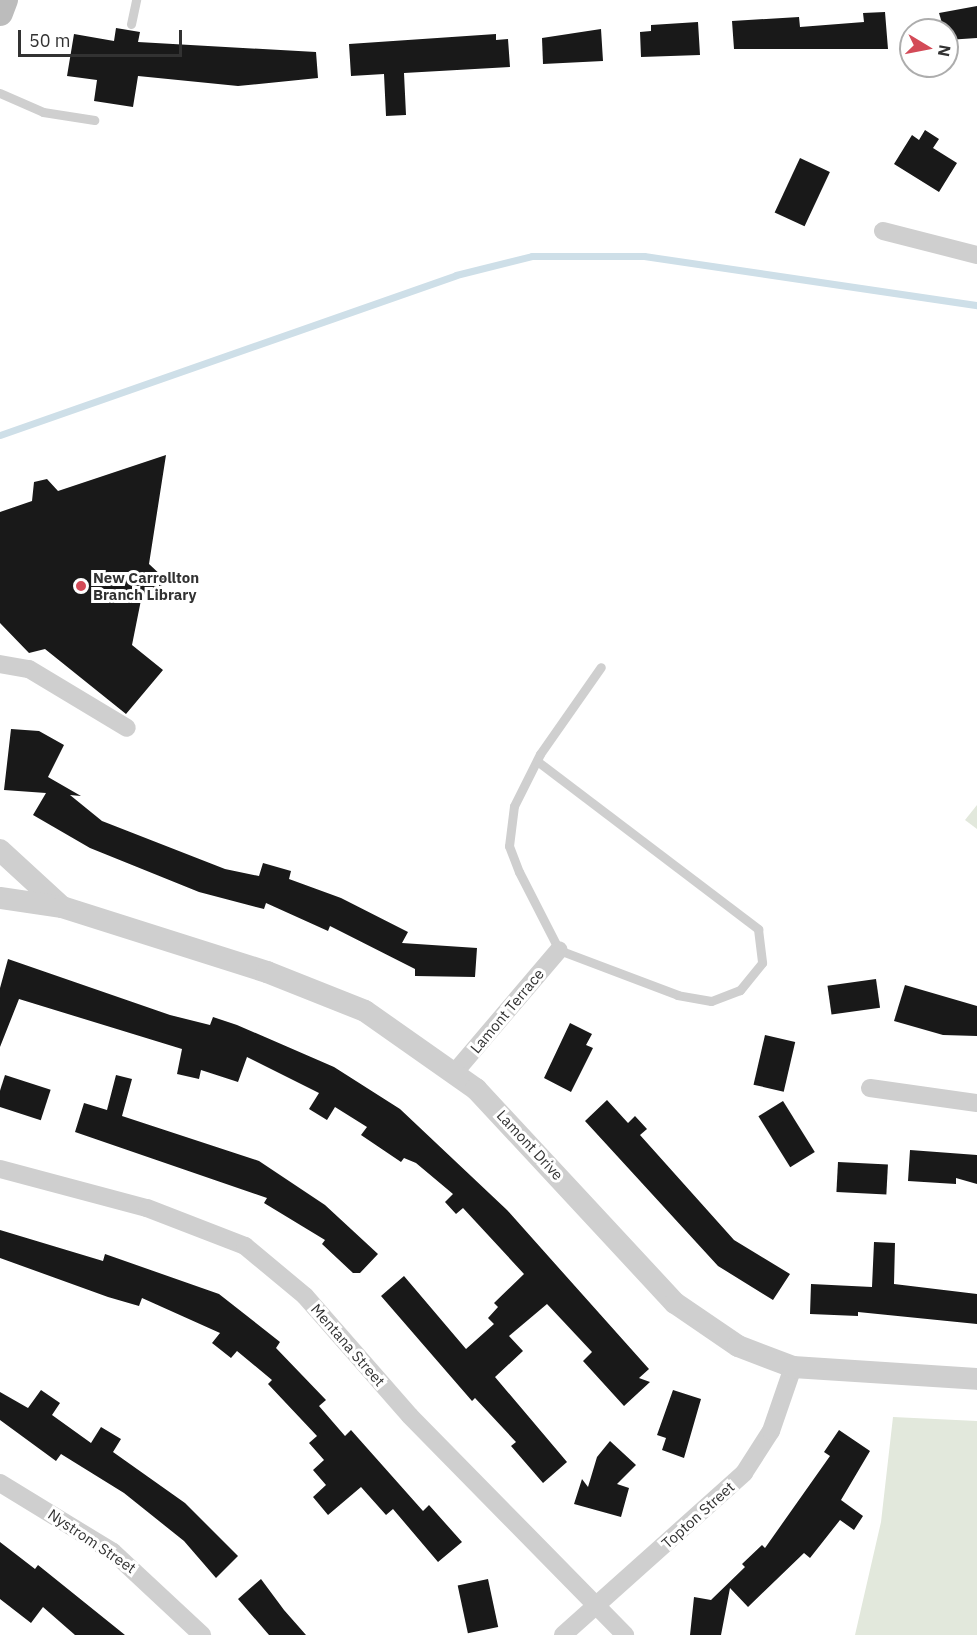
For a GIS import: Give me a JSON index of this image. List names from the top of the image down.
{
  "streets": {
    "street": [
      "Lamont Terrace",
      "Lamont Drive",
      "Mentana Street",
      "Topton Street",
      "Nystrom Street"
    ]
  },
  "crossings": [
    ["Lamont Terrace", "Lamont Drive"],
    ["Lamont Drive", "Topton Street"],
    ["Mentana Street", "Topton Street"]
  ],
  "places": ["New Carrollton Branch Library"],
  "scale_bar": "50 m",
  "north": "right"
}
